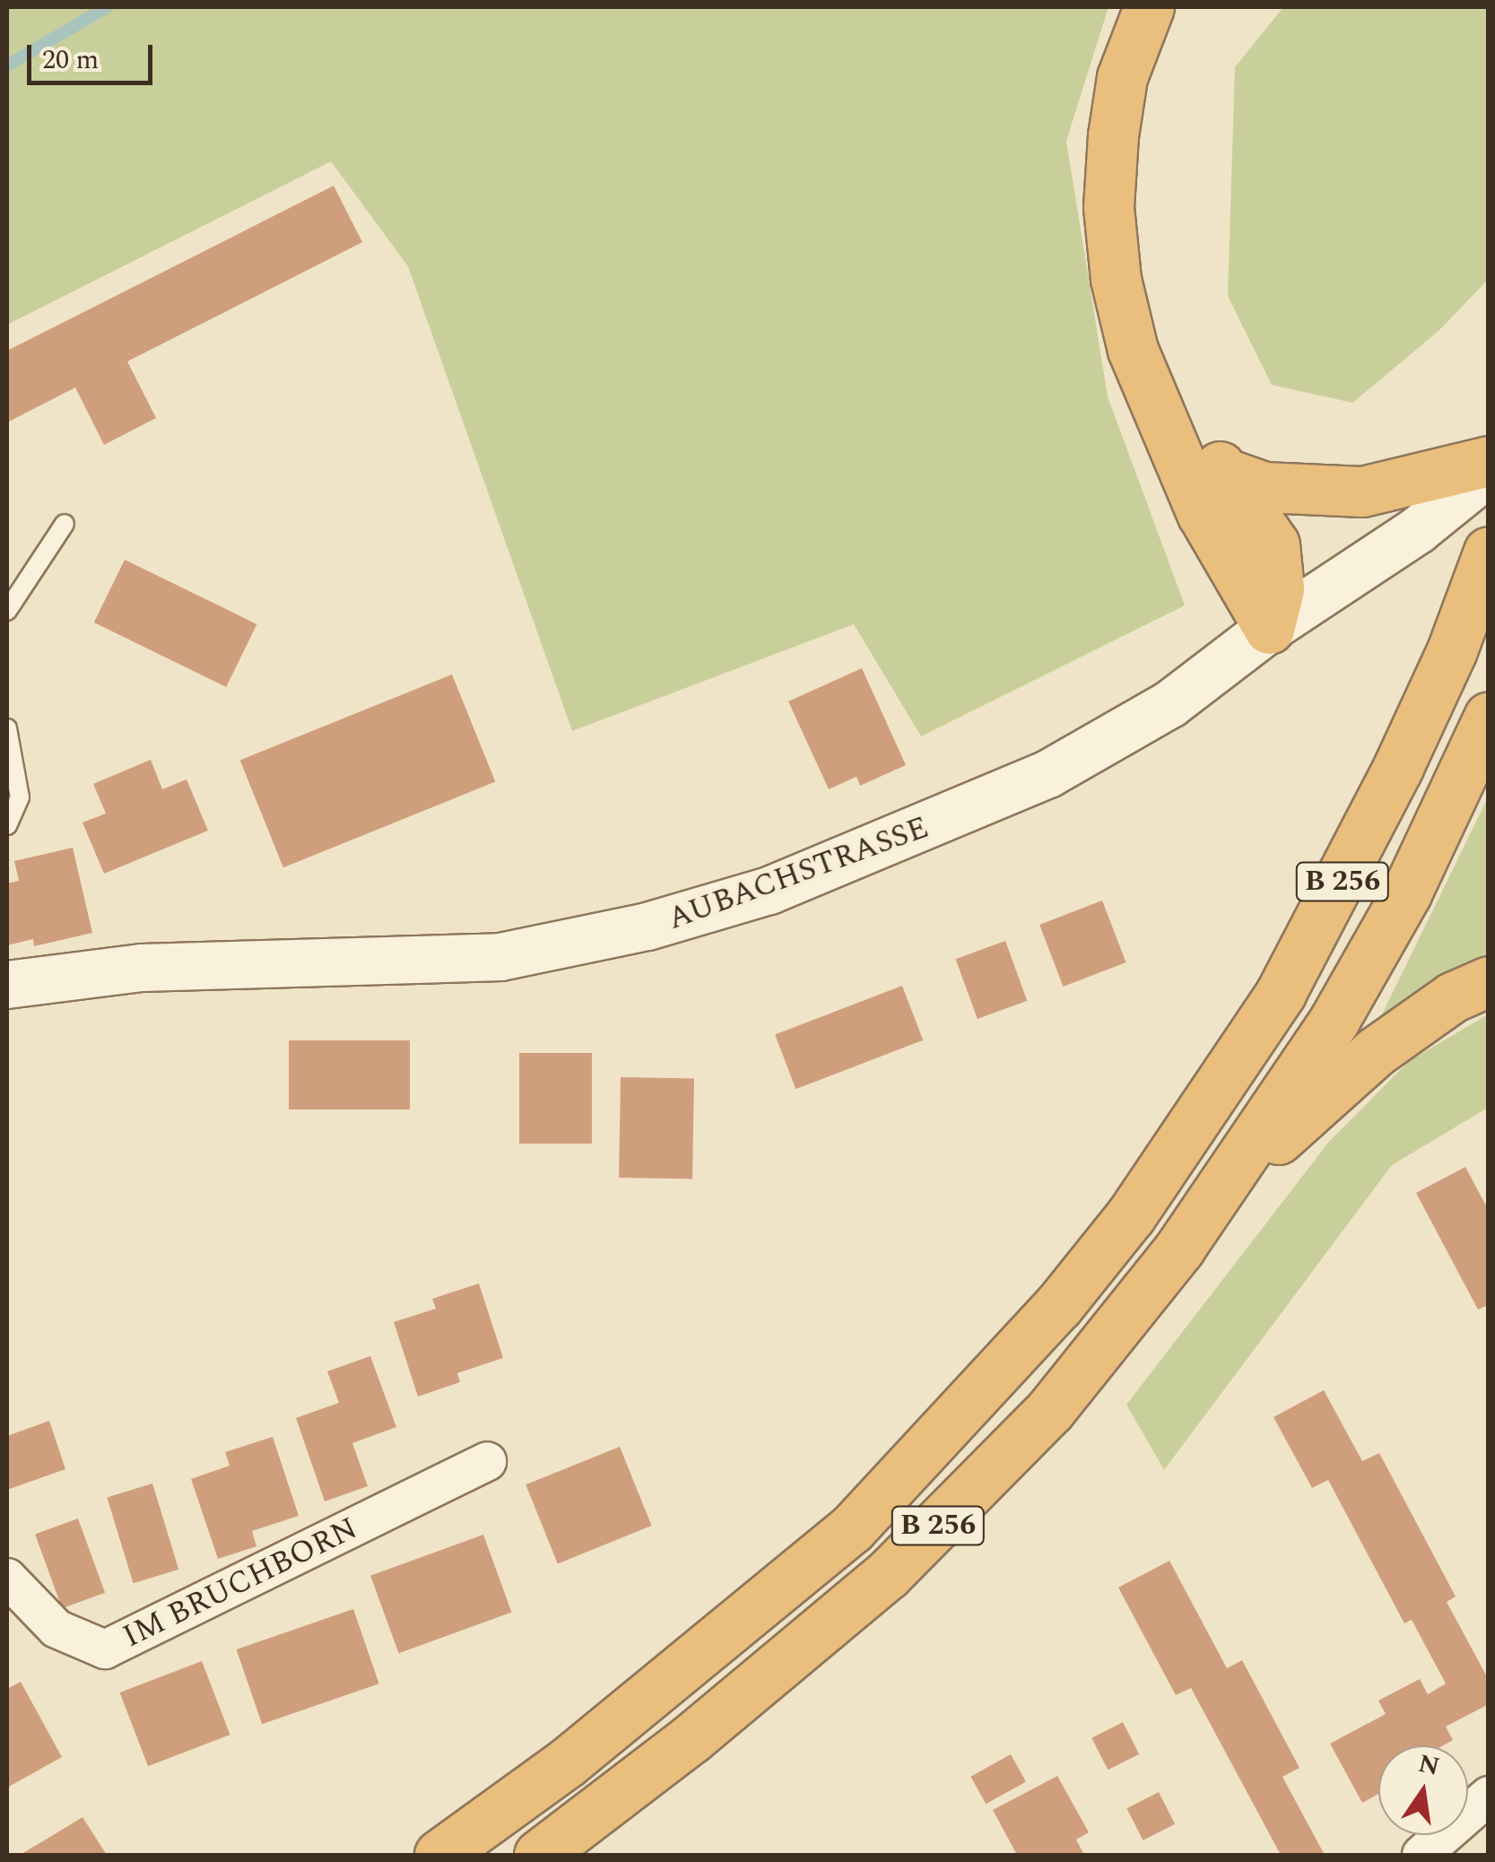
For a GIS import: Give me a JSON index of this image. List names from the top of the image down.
{
  "streets": {
    "highway": ["B 256"],
    "street": ["AUBACHSTRASSE", "IM BRUCHBORN"]
  },
  "scale_bar": "20 m",
  "north": "top"
}
